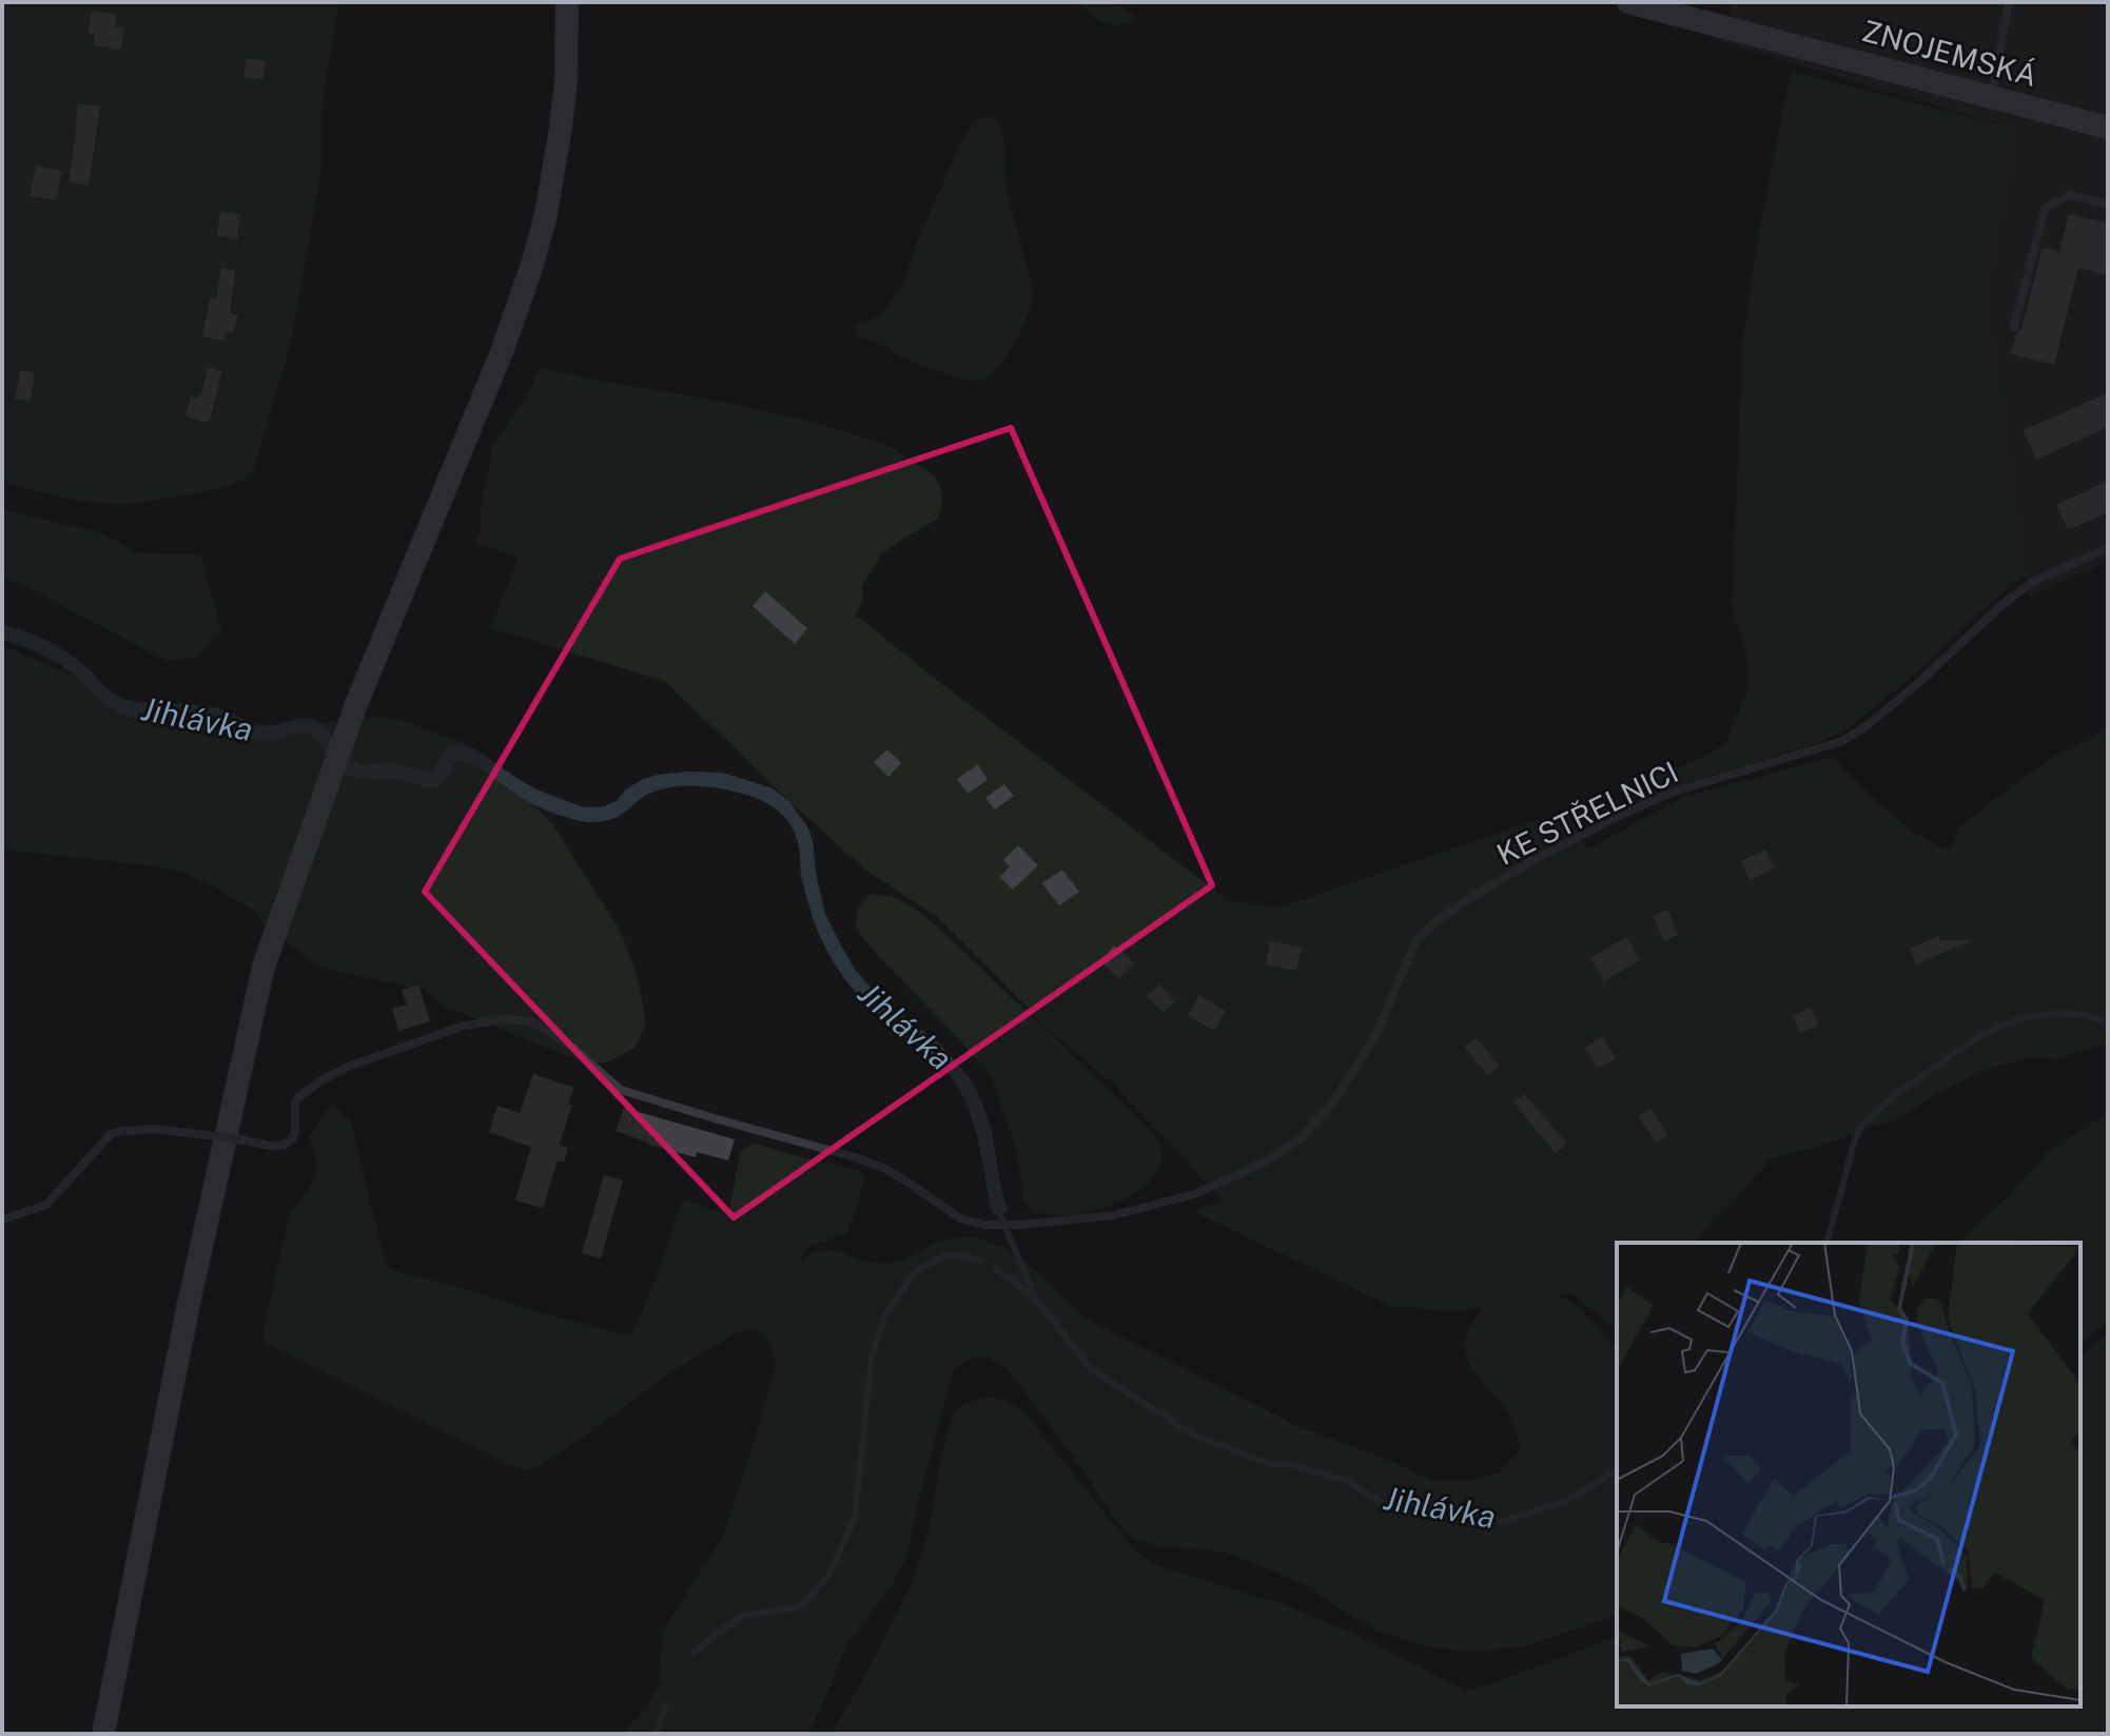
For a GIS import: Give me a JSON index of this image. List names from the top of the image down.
{
  "streets": {
    "main road": ["ZNOJEMSKÁ"],
    "lane": ["KE STŘELNICI"]
  },
  "water": ["Jihlávka"]
}
